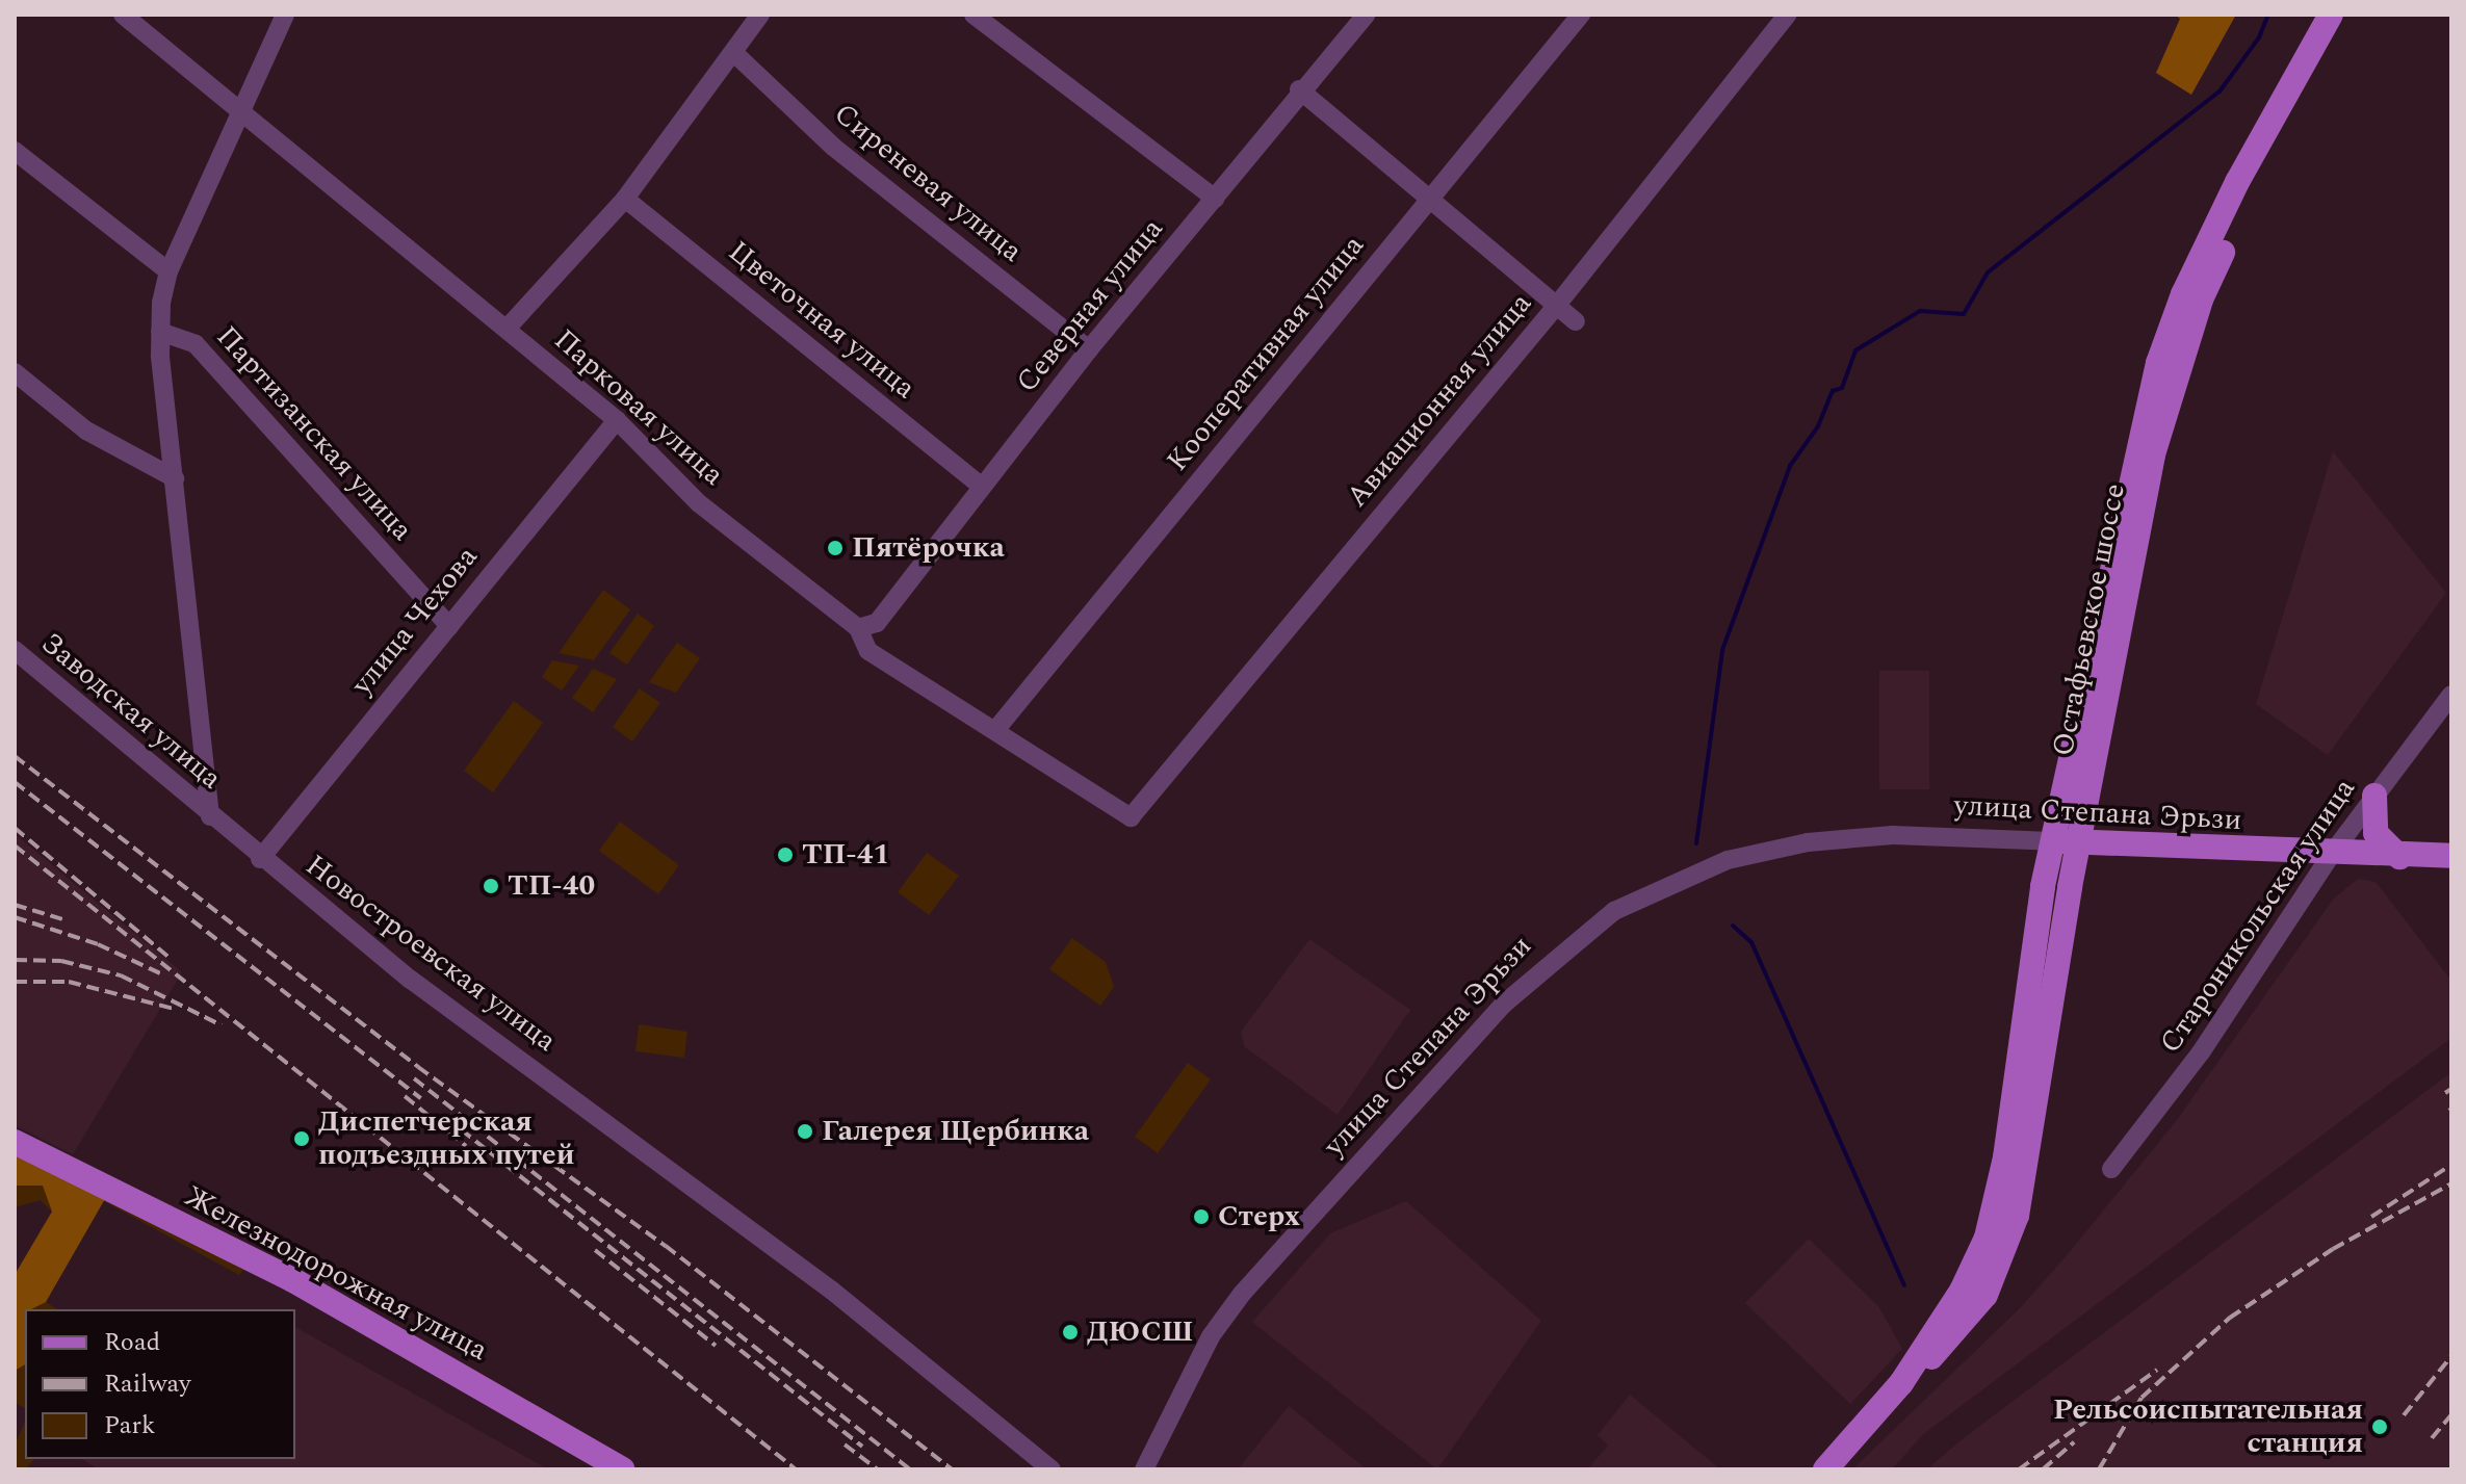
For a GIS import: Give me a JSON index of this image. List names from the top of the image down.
{
  "streets": {
    "main road": ["Остафьевское шоссе", "улица Степана Эрьзи", "Железнодорожная улица"],
    "street": [
      "Сиреневая улица",
      "Северная улица",
      "Цветочная улица",
      "Кооперативная улица",
      "Авиационная улица",
      "Парковая улица",
      "Партизанская улица",
      "улица Чехова",
      "Заводская улица",
      "Староникольская улица",
      "Новостроевская улица"
    ]
  },
  "crossings": [
    ["Сиреневая улица", "Северная улица"],
    ["Северная улица", "Цветочная улица"],
    ["Северная улица", "Парковая улица"],
    ["Кооперативная улица", "Парковая улица"],
    ["Авиационная улица", "Парковая улица"],
    ["Парковая улица", "улица Чехова"],
    ["Партизанская улица", "улица Чехова"],
    ["Остафьевское шоссе", "улица Степана Эрьзи"],
    ["улица Чехова", "Новостроевская улица"],
    ["Заводская улица", "Новостроевская улица"],
    ["улица Степана Эрьзи", "Староникольская улица"]
  ],
  "places": [
    "Пятёрочка",
    "ТП-41",
    "ТП-40",
    "Галерея Щербинка",
    "Диспетчерская подъездных путей",
    "Стерх",
    "ДЮСШ",
    "Рельсоиспытательная станция"
  ],
  "legend": ["Road", "Railway", "Park"]
}
